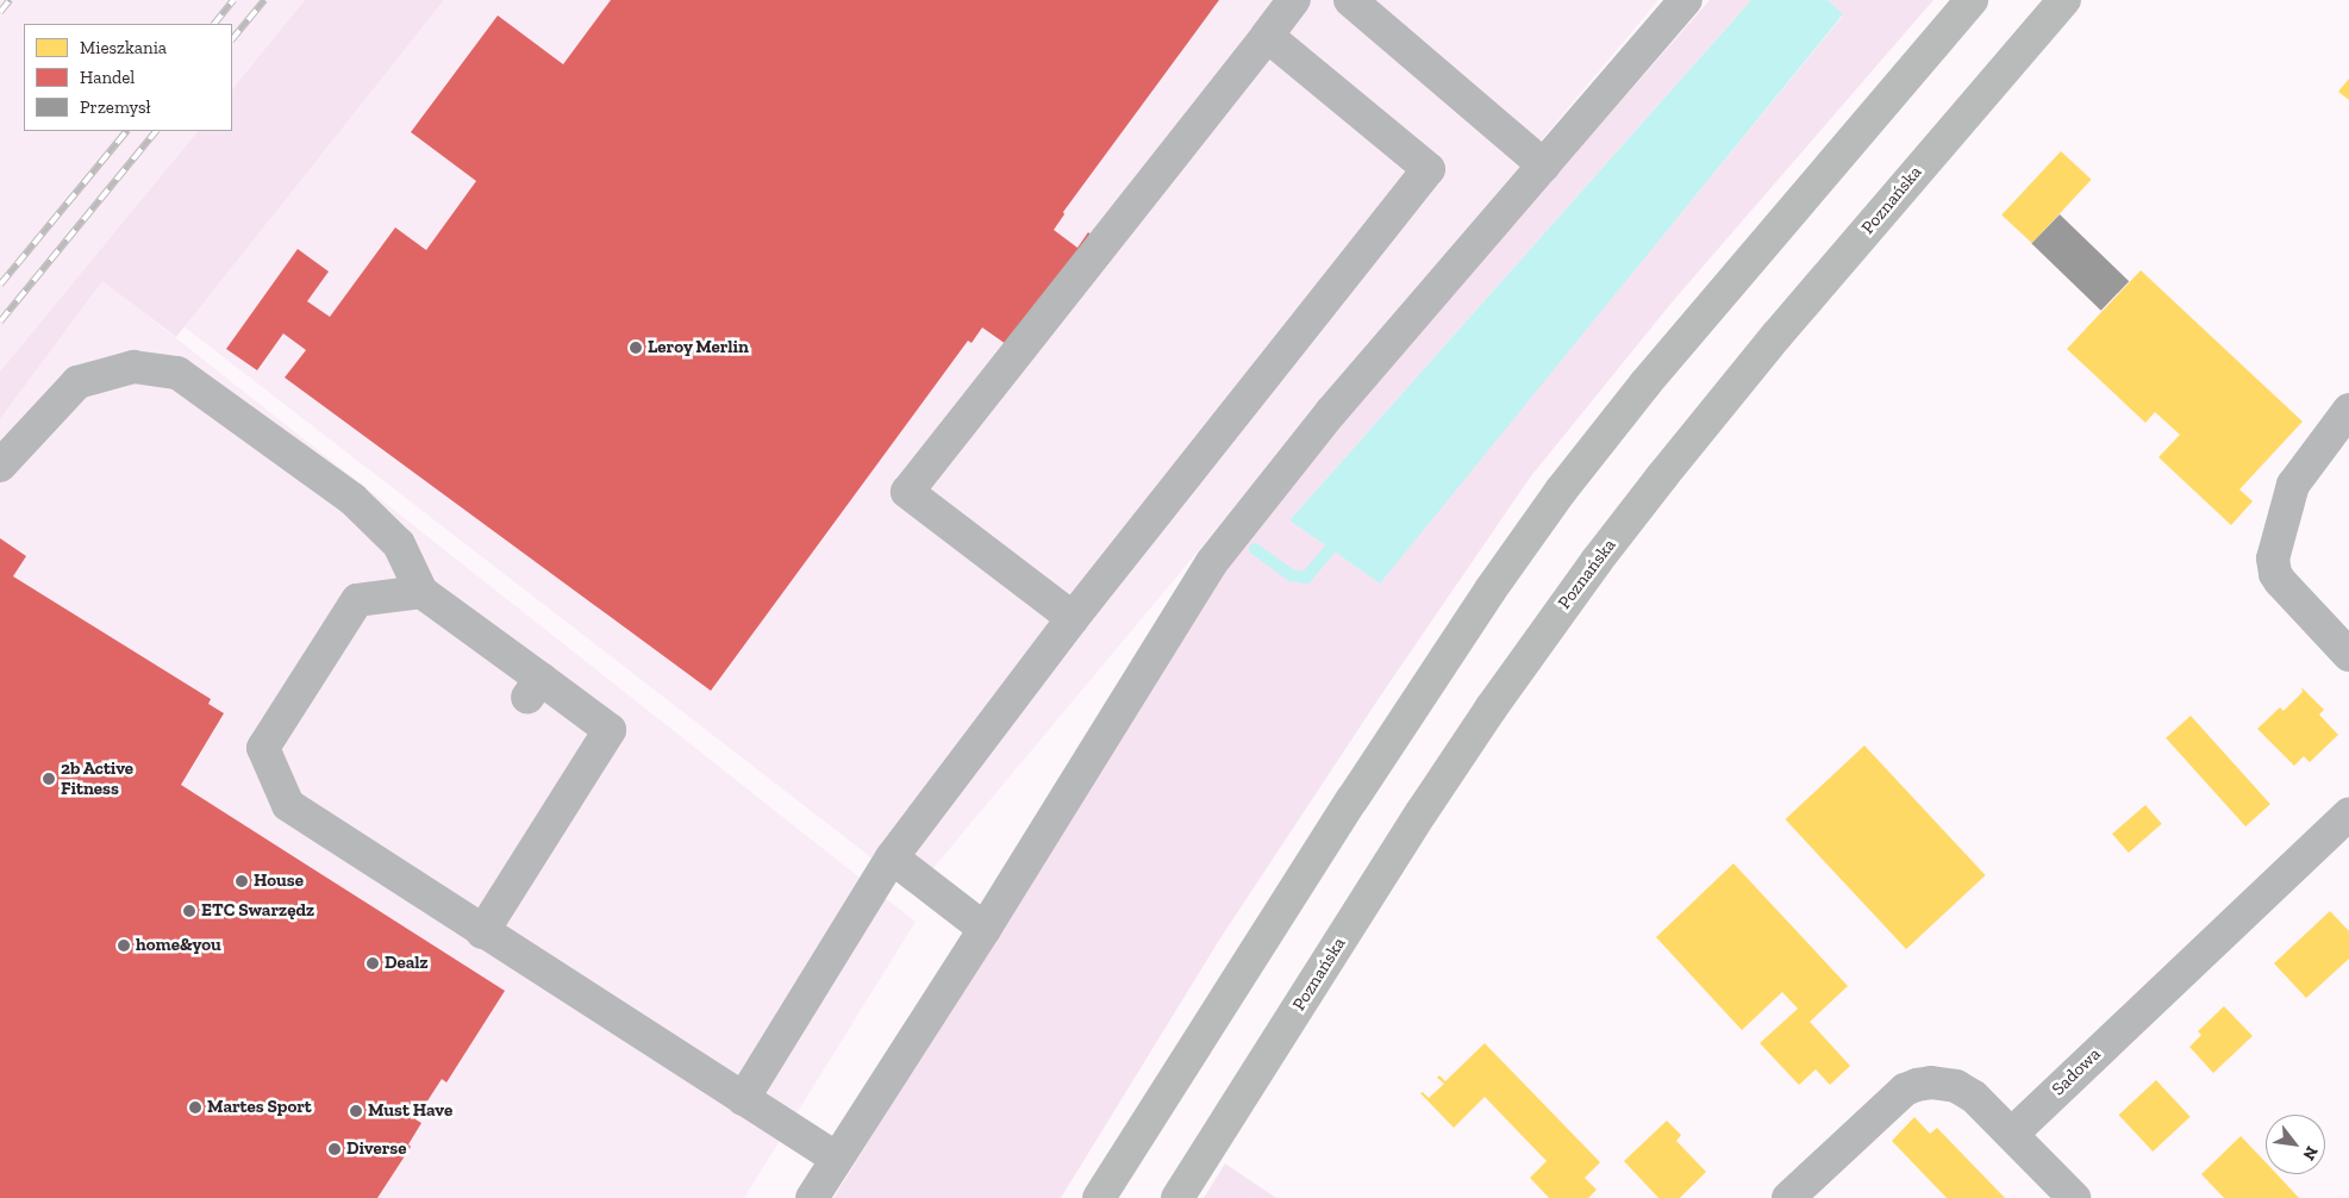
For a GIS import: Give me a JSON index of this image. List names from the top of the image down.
{
  "streets": {
    "main road": ["Poznańska"],
    "street": ["Sadowa"]
  },
  "places": [
    "Leroy Merlin",
    "2b Active Fitness",
    "House",
    "ETC Swarzędz",
    "home&you",
    "Dealz",
    "Martes Sport",
    "Must Have",
    "Diverse"
  ],
  "legend": ["Mieszkania", "Handel", "Przemysł"],
  "north": "bottom right"
}
